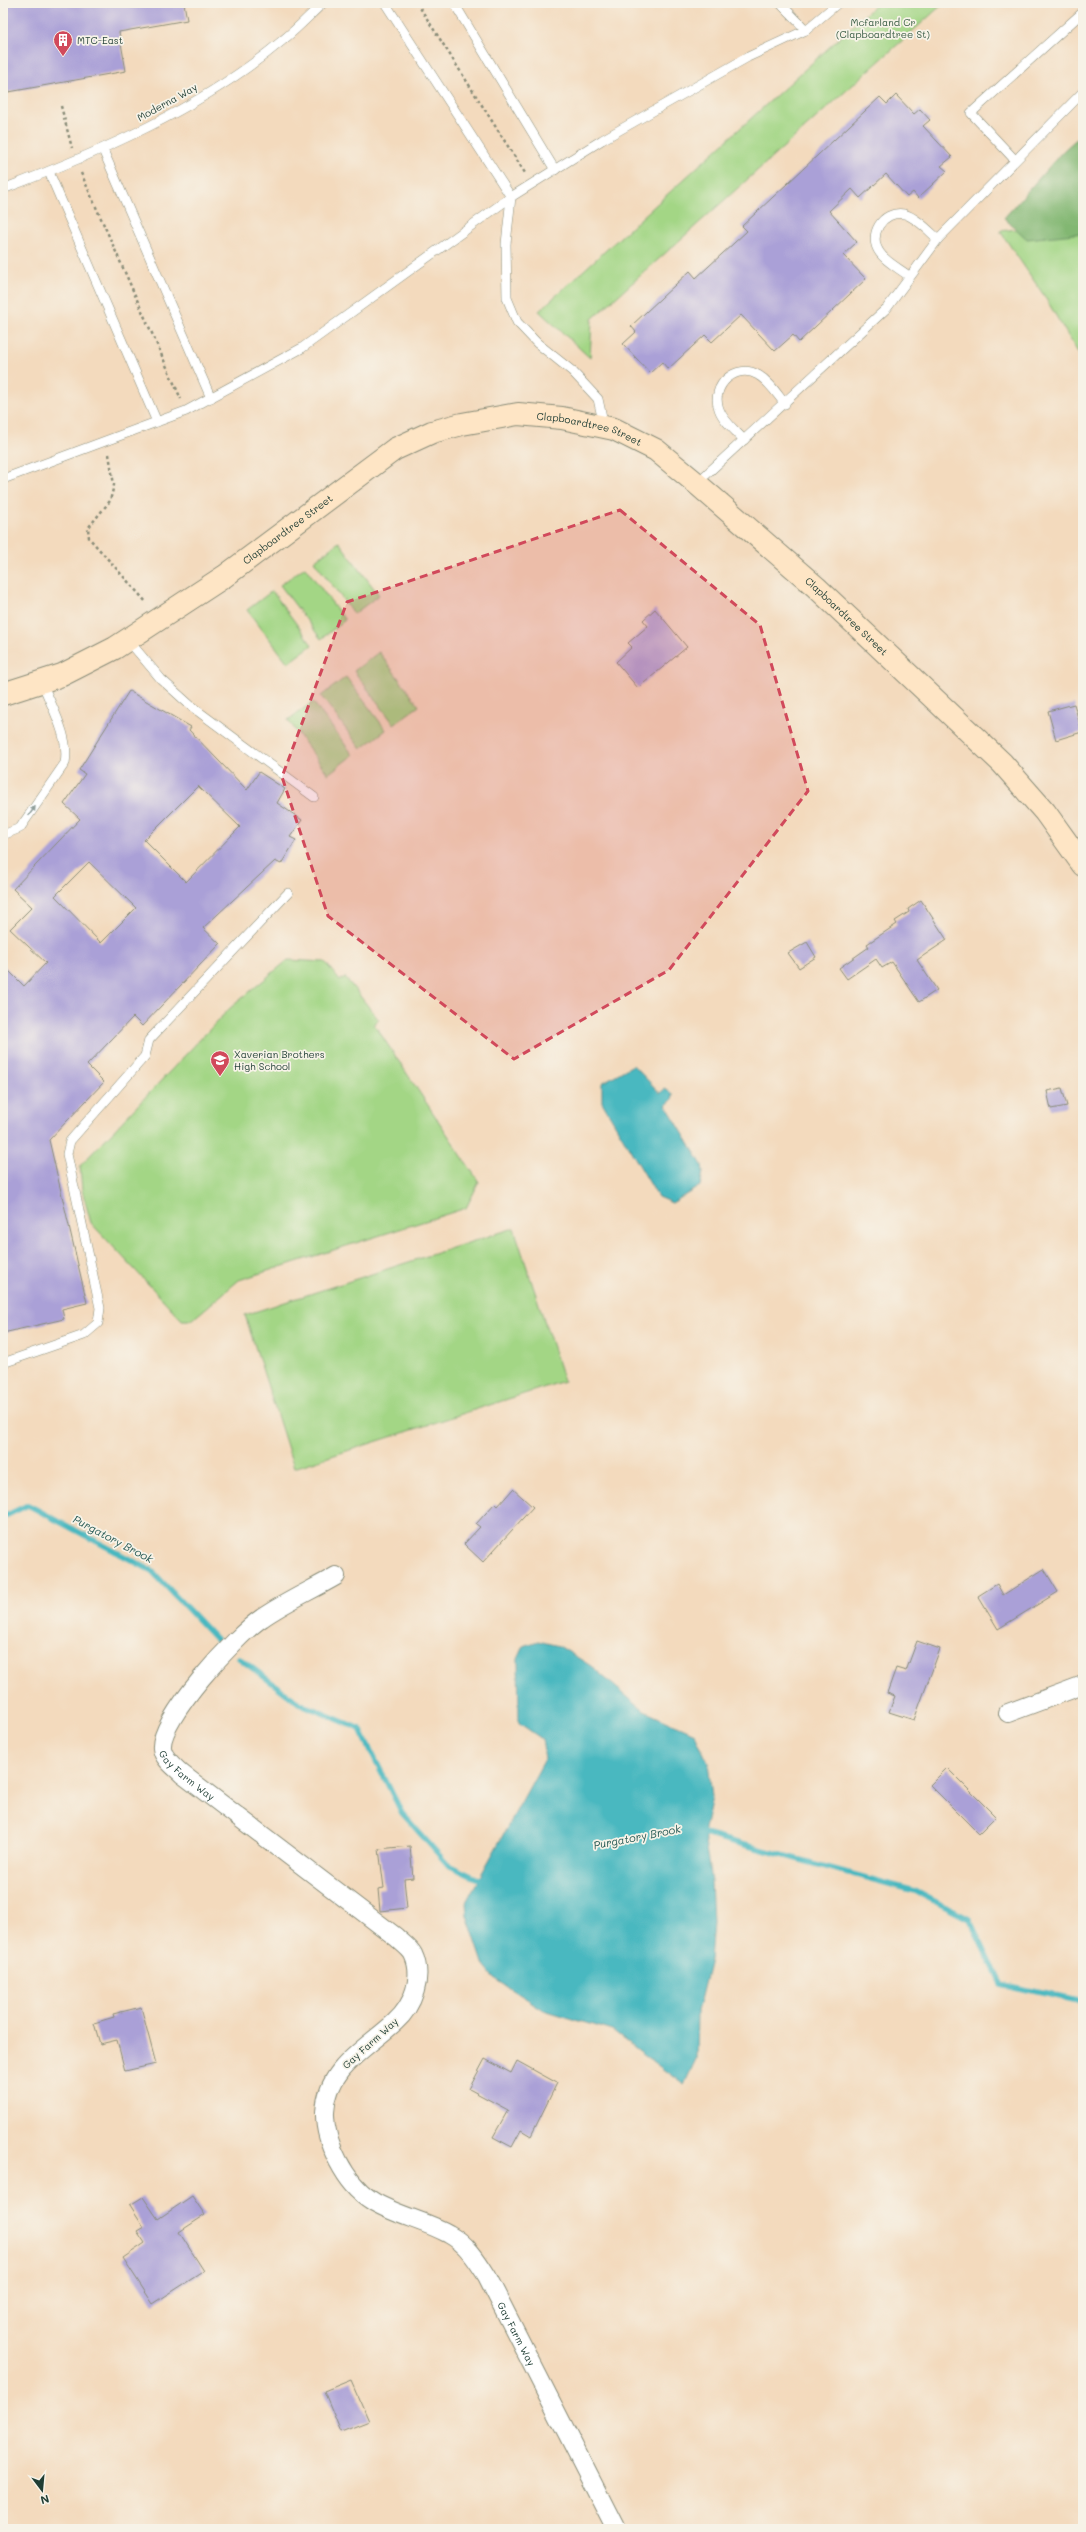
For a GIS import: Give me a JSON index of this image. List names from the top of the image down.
{
  "streets": {
    "main road": ["Clapboardtree Street"],
    "street": ["Gay Farm Way"],
    "lane": ["Moderna Way"]
  },
  "water": ["Purgatory Brook"],
  "parks": ["Mcfarland Cr (Clapboardtree St)"],
  "places": {
    "building": ["MTC-East"],
    "school or university": ["Xaverian Brothers High School"]
  },
  "north": "bottom"
}
